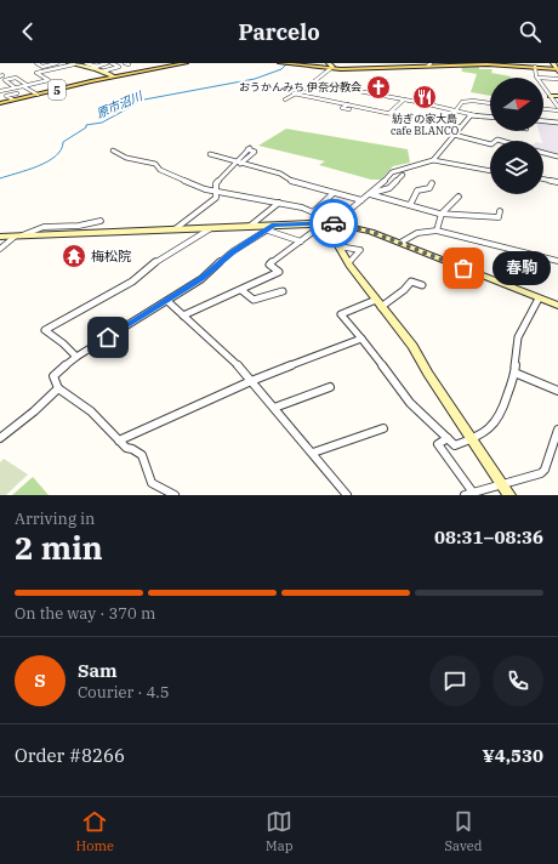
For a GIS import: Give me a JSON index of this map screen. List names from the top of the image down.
{
  "streets": {
    "main road": ["5"]
  },
  "water": ["原市沼川"],
  "places": {
    "church": ["おうかんみち 伊奈分教会"],
    "restaurant": ["紡ぎの家大島 cafe BLANCO"],
    "temple": ["梅松院"],
    "other": ["春駒"]
  },
  "north": "right",
  "page": {
    "header": "Parcelo",
    "bubble": "春駒",
    "heading": ["2 min", "Arriving in", "08:31–08:36"],
    "panel": [
      "Sam",
      "Courier · 4.5",
      "Order #8266",
      "¥4,530"
    ],
    "bar": "On the way · 370 m",
    "round": "S",
    "tabs": ["Home", "Map", "Saved"]
  }
}
